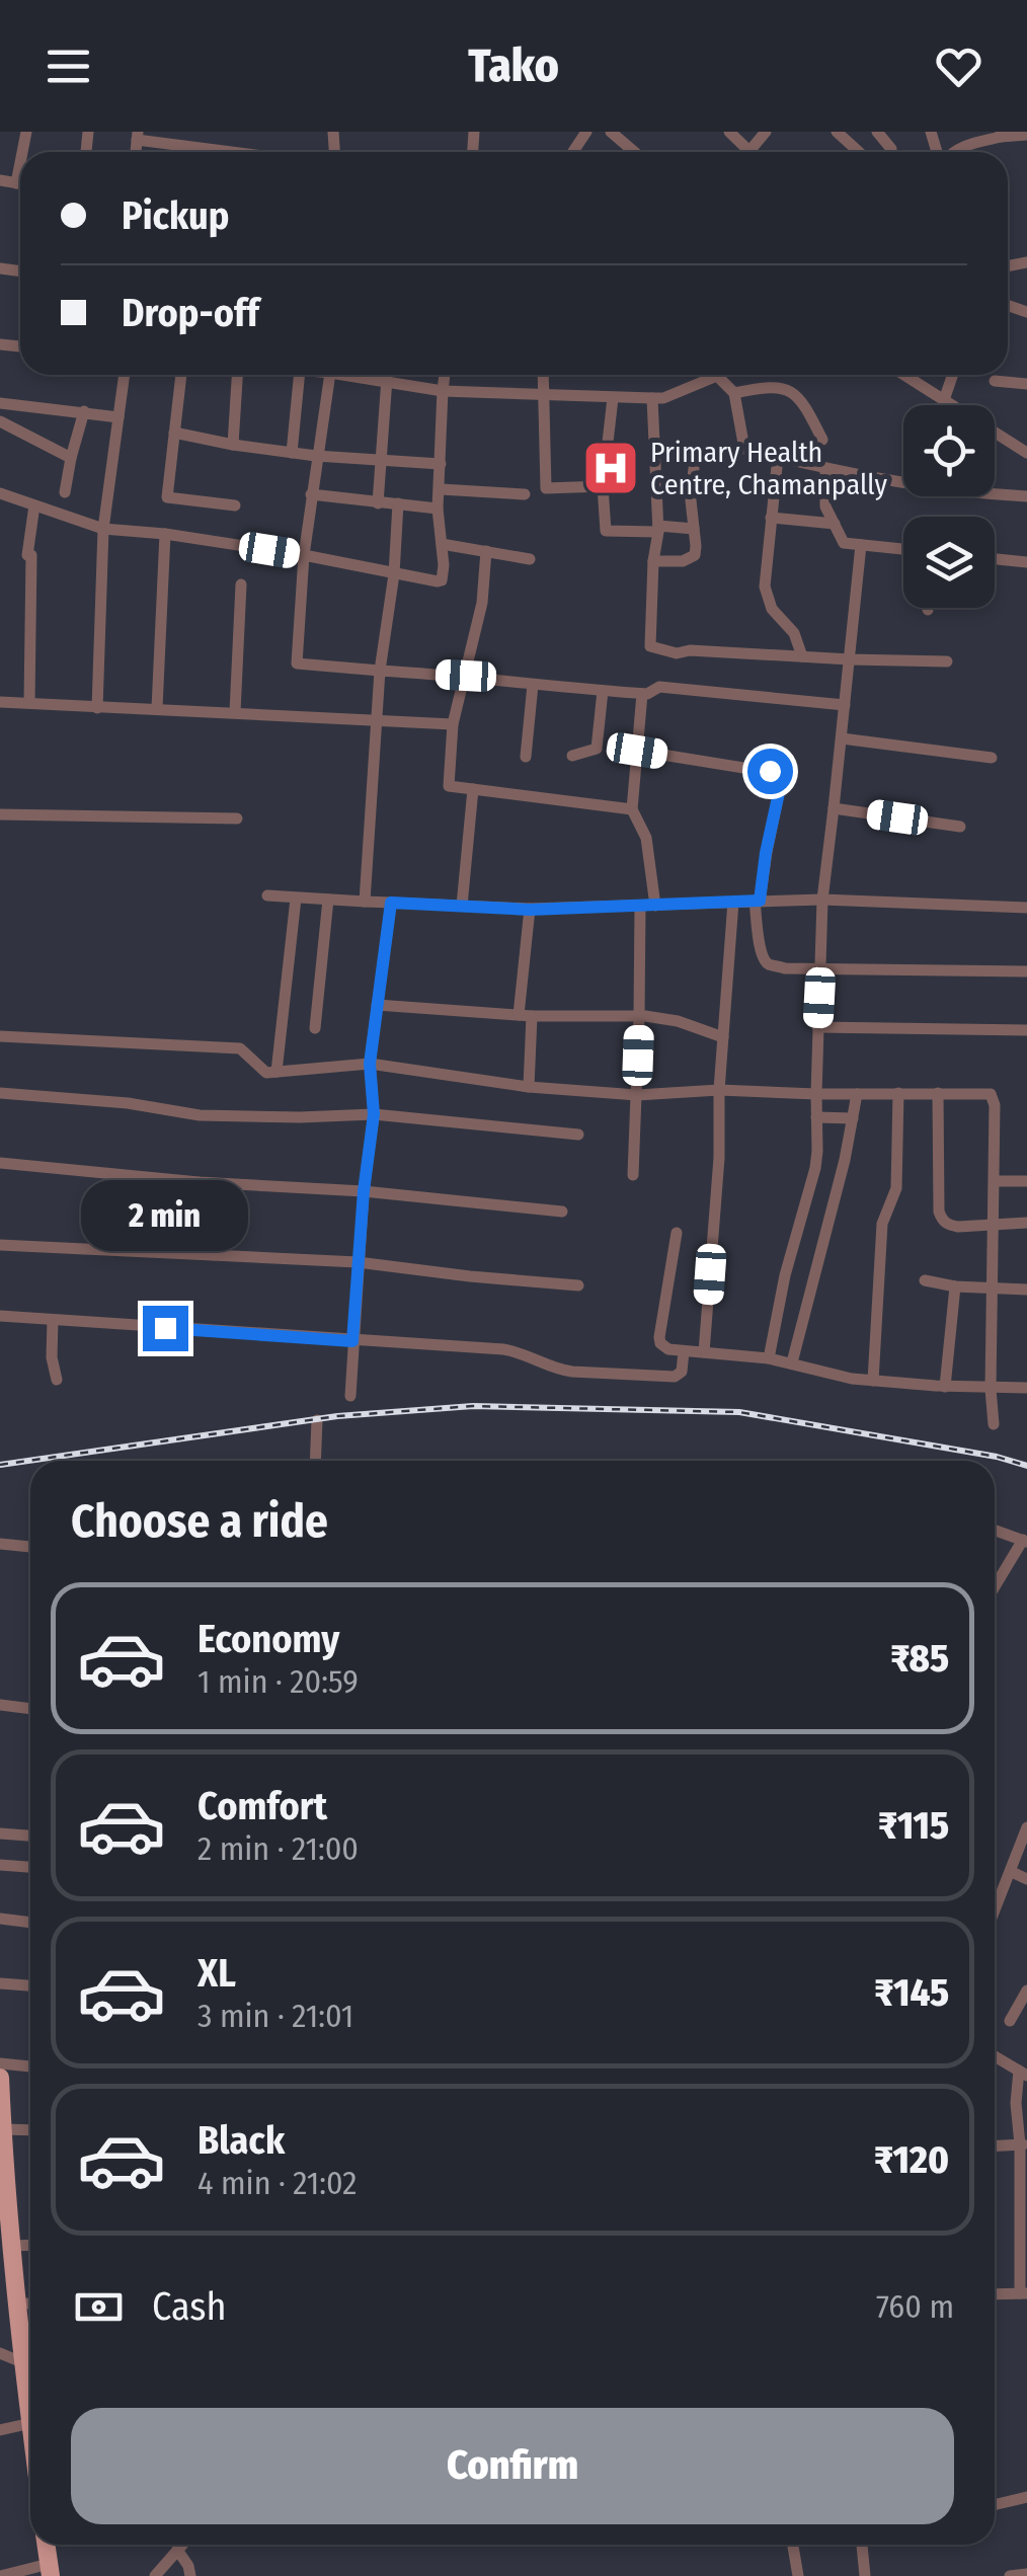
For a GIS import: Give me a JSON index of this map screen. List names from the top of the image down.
{
  "places": {
    "hospital": ["Primary Health Centre, Chamanpally"]
  },
  "page": {
    "header": "Tako",
    "banner": ["Pickup", "Drop-off"],
    "bubble": "2 min",
    "heading": "Choose a ride",
    "list": [
      {
        "name": "Economy",
        "note": "1 min · 20:59",
        "value": "₹85"
      },
      {
        "name": "Comfort",
        "note": "2 min · 21:00",
        "value": "₹115"
      },
      {
        "name": "XL",
        "note": "3 min · 21:01",
        "value": "₹145"
      },
      {
        "name": "Black",
        "note": "4 min · 21:02",
        "value": "₹120"
      }
    ],
    "pay": ["Cash", "760 m"],
    "buttons": "Confirm"
  }
}
